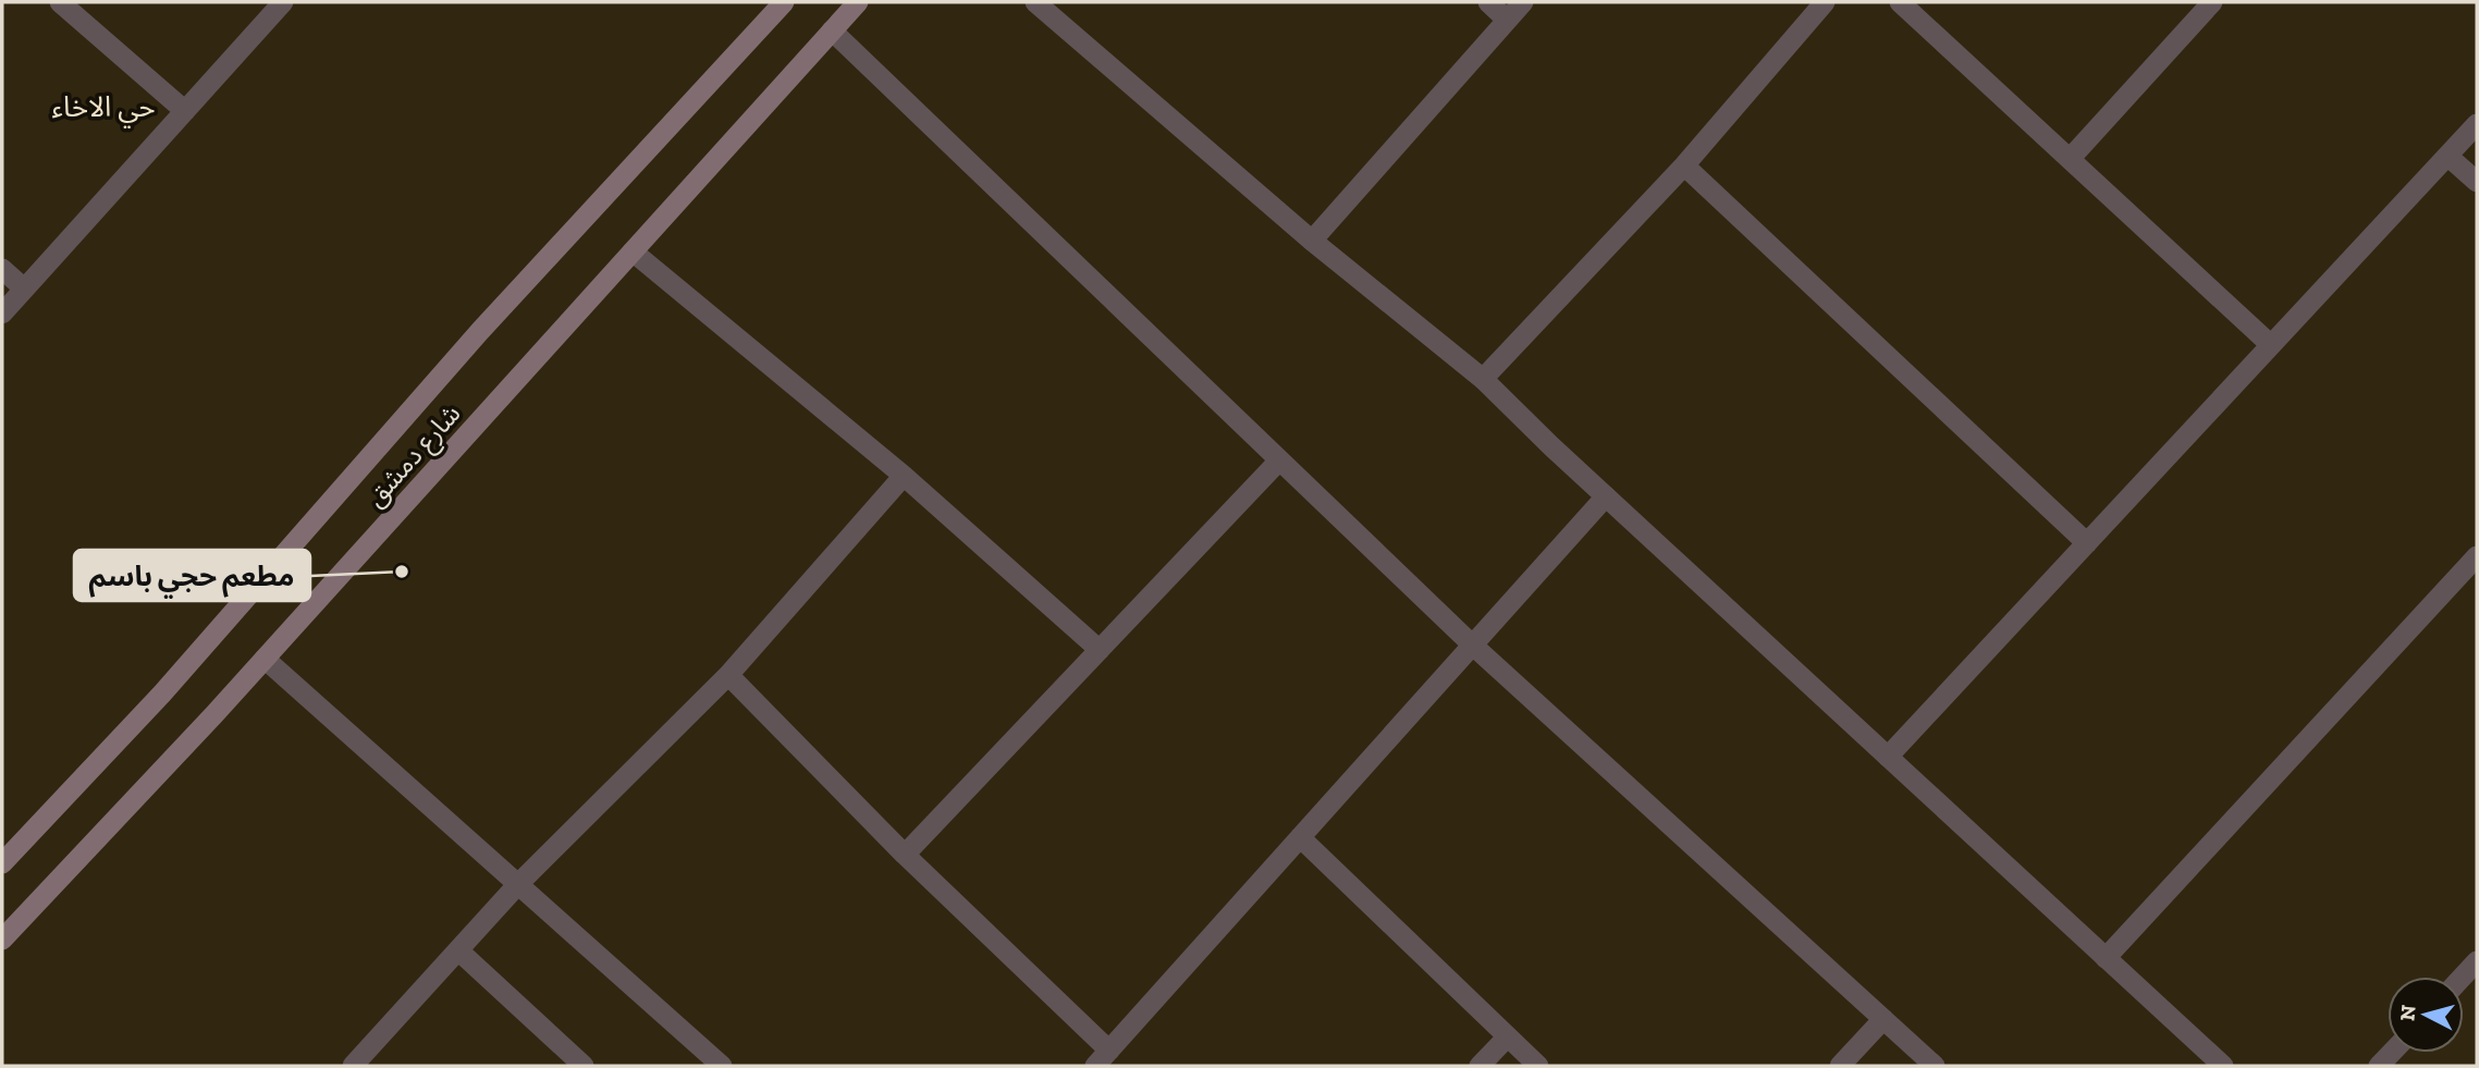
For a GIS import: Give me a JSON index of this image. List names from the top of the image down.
{
  "streets": {
    "main road": ["شارع دمشق"]
  },
  "districts": ["حي الاخاء"],
  "places": ["مطعم حجي باسم"],
  "north": "left"
}
